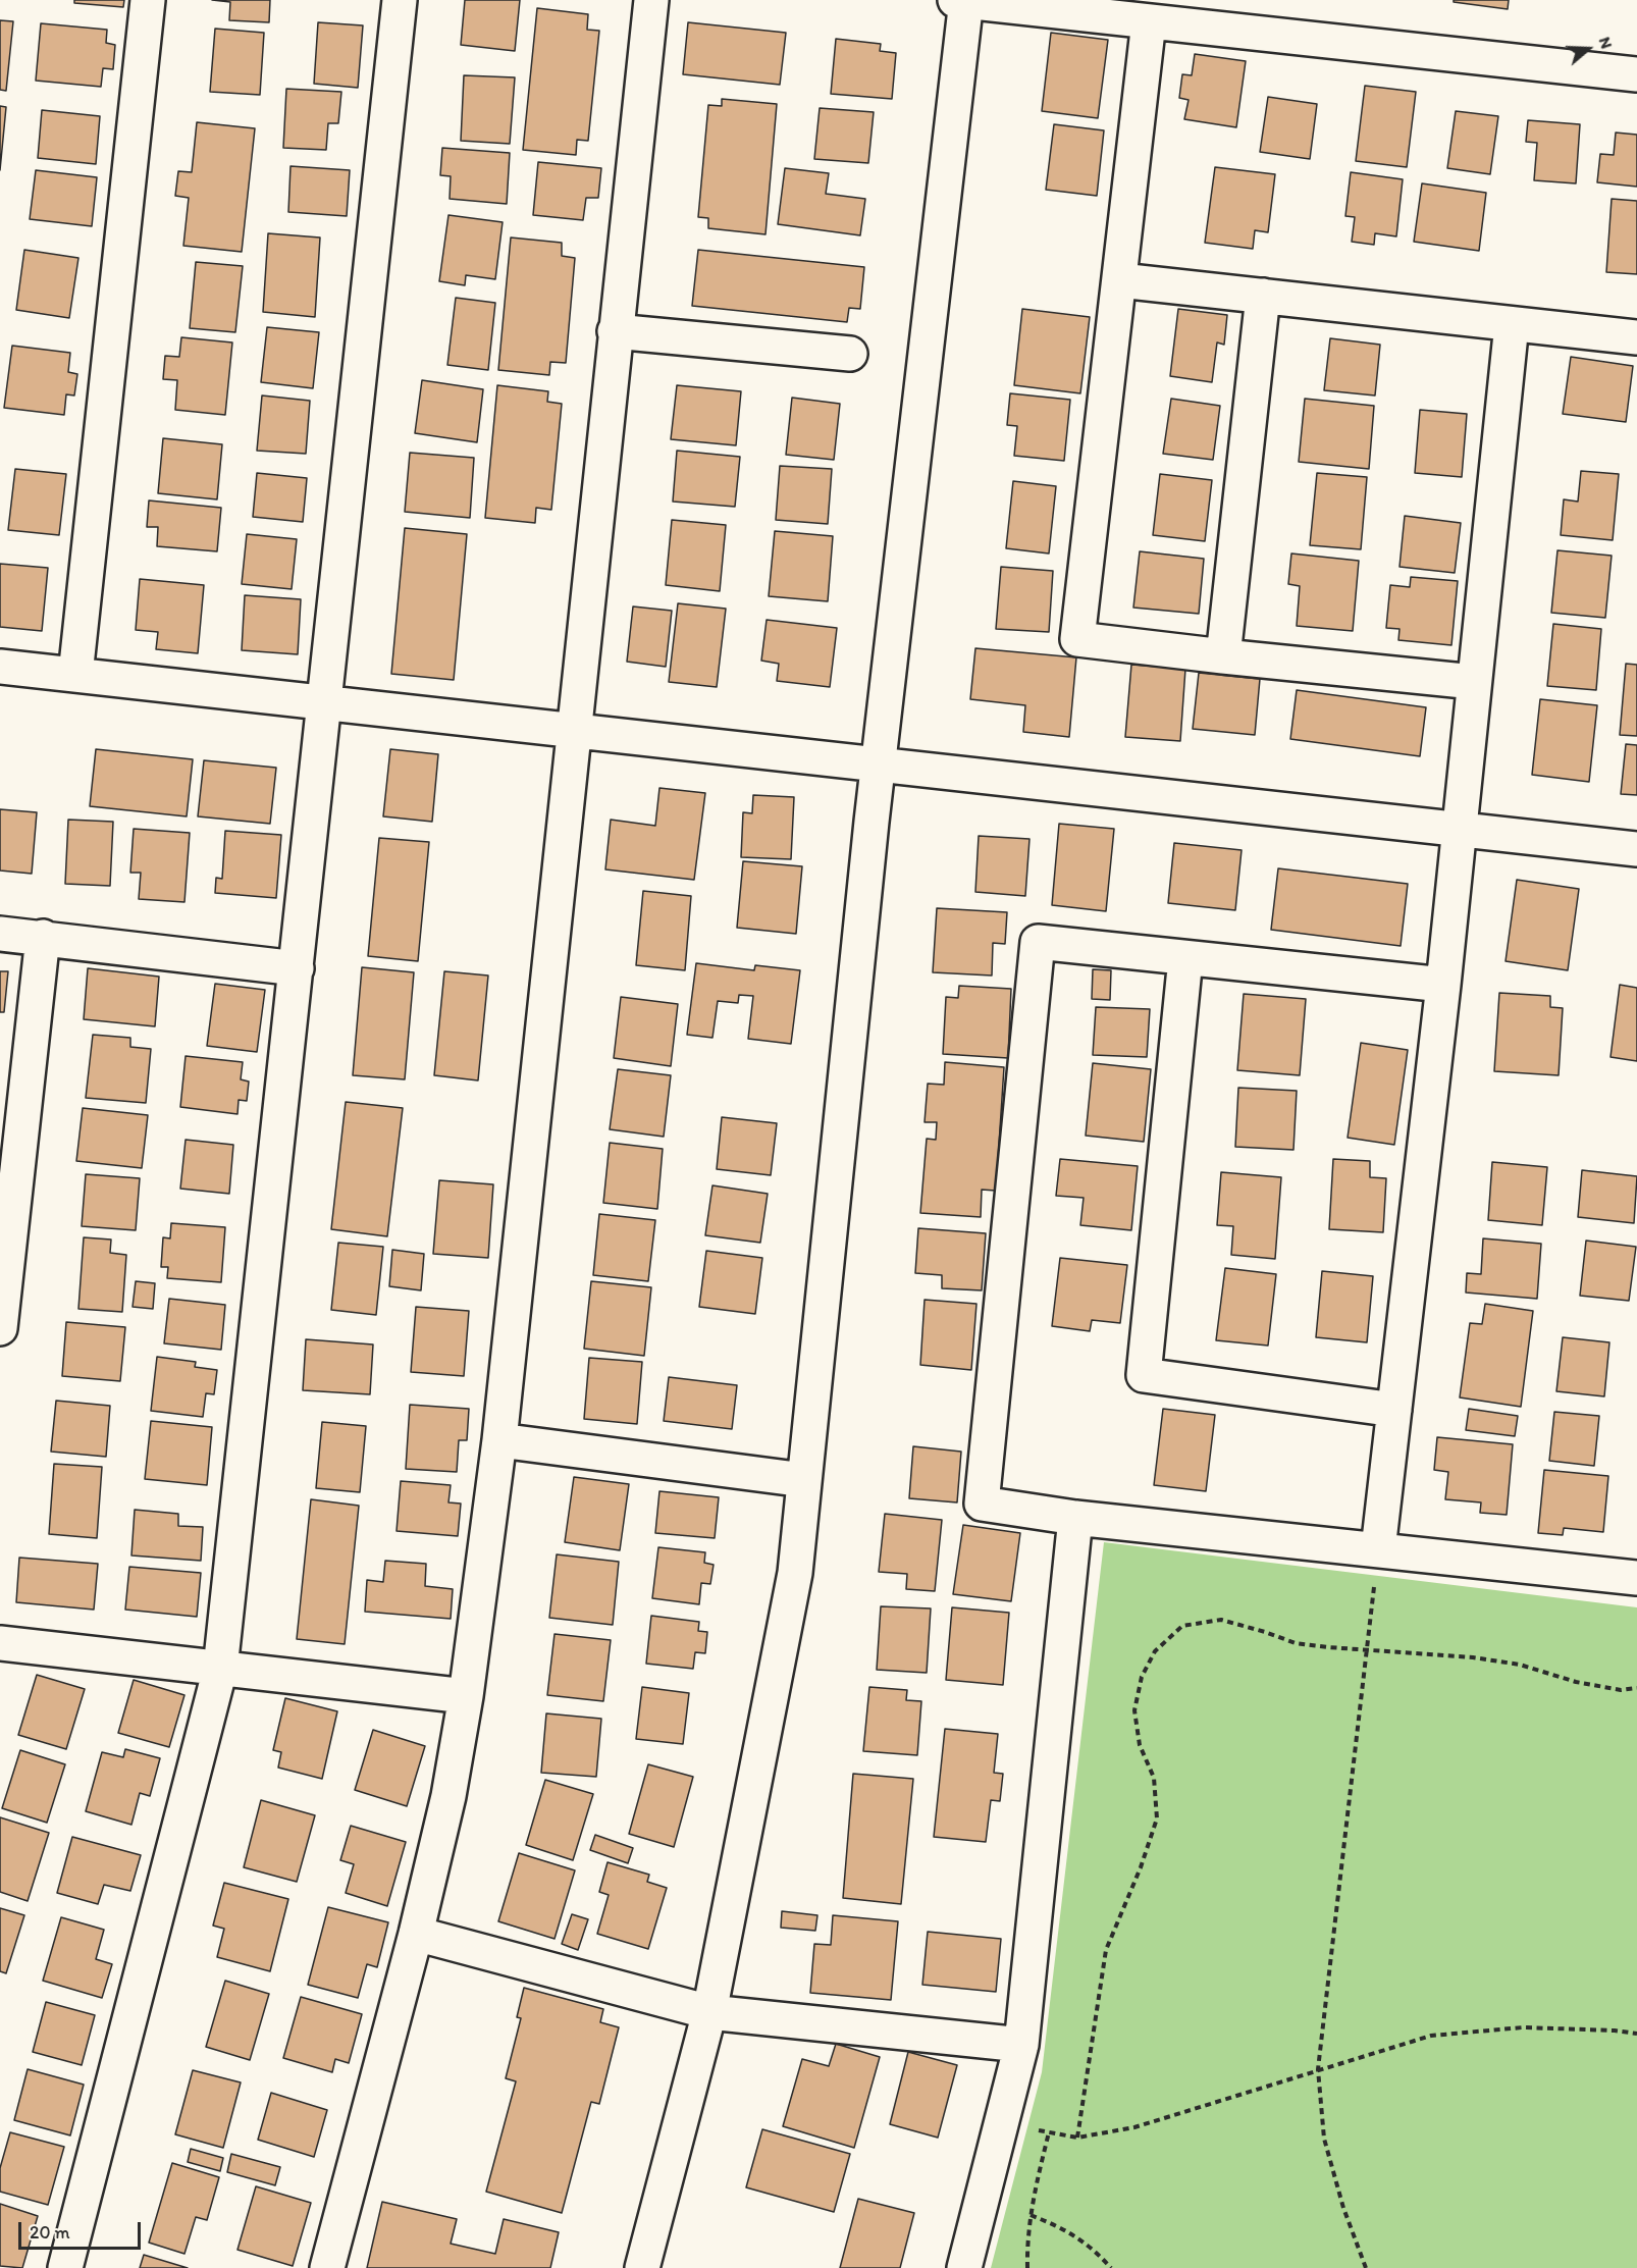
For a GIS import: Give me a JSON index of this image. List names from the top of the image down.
{
  "scale_bar": "20 m",
  "north": "right"
}
